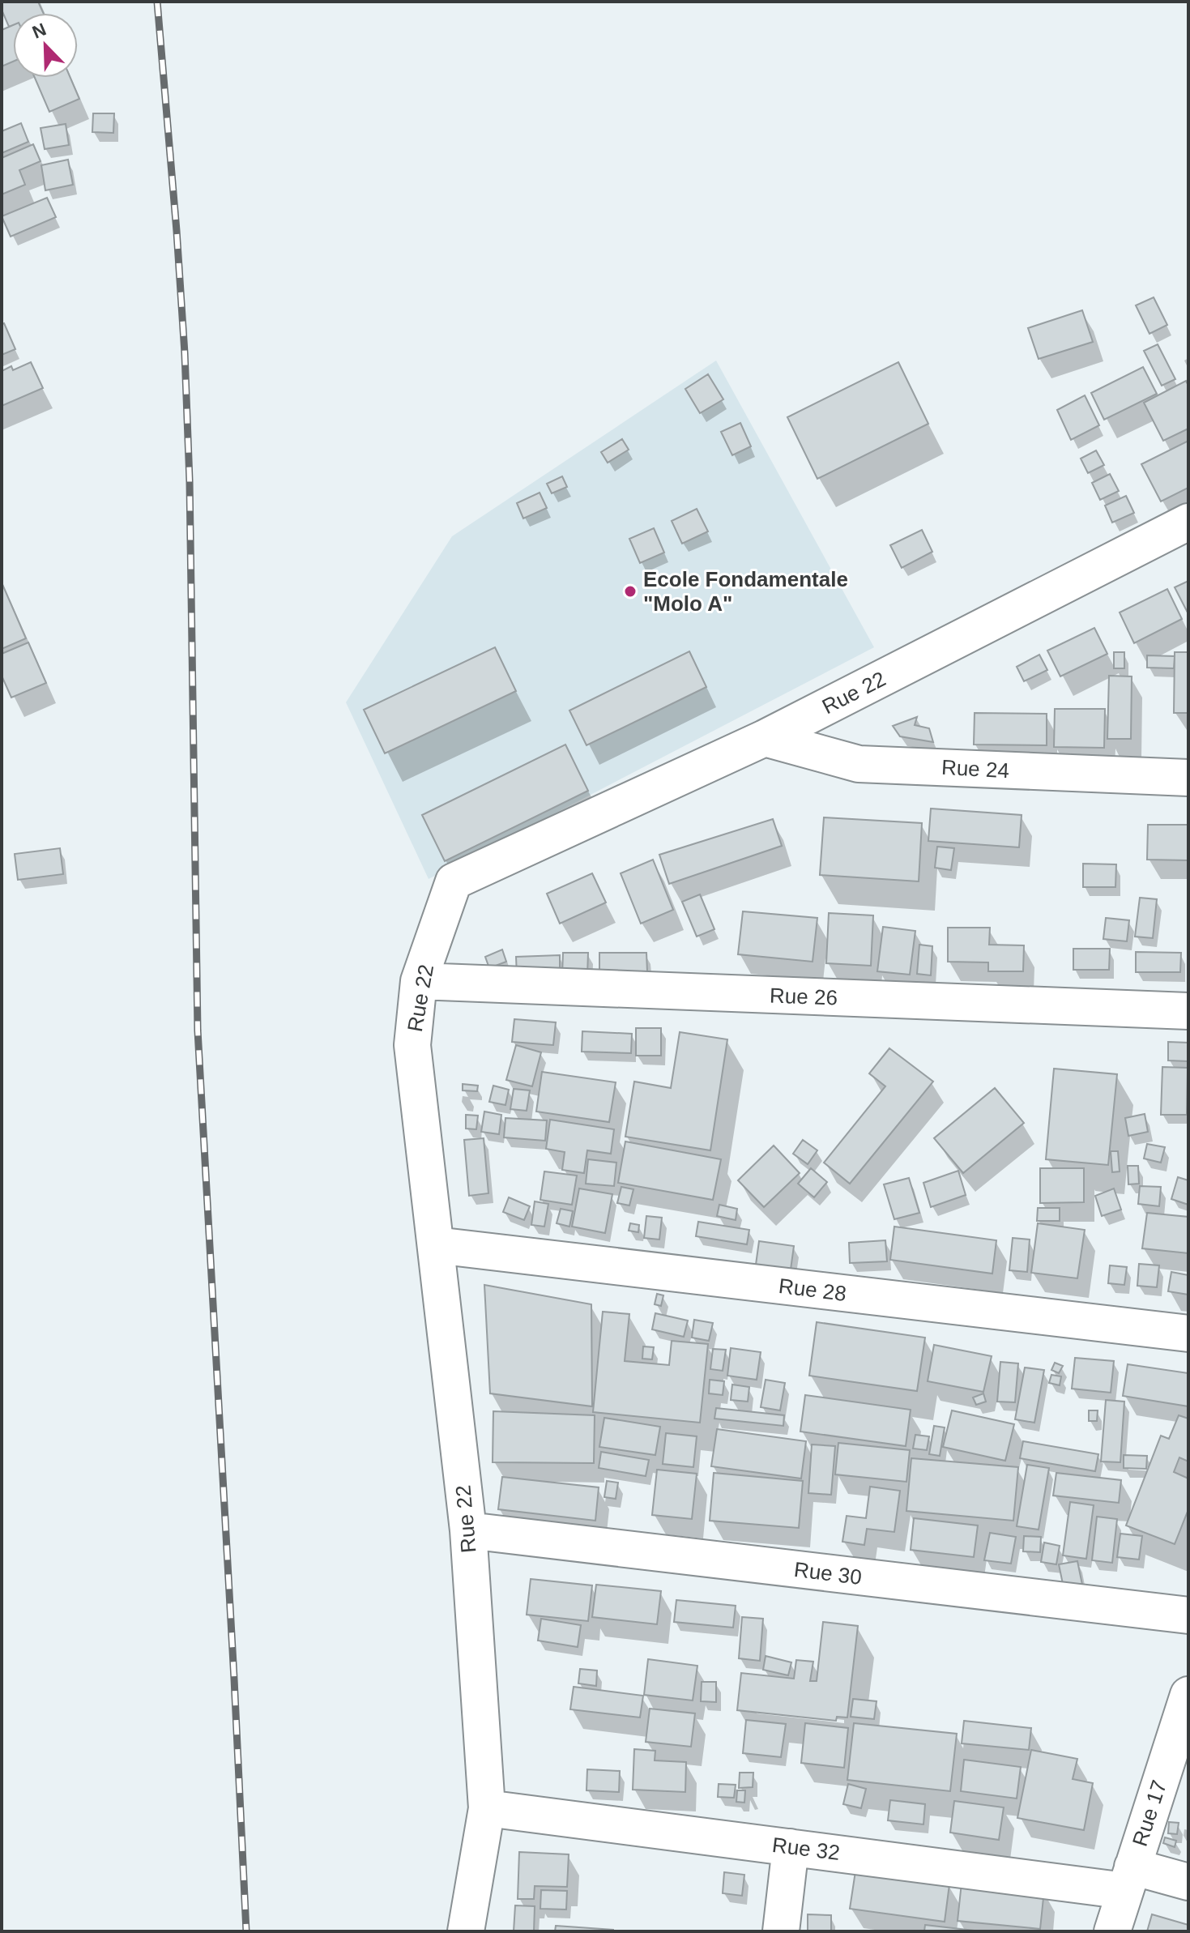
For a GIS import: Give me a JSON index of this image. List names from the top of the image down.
{
  "streets": {
    "street": [
      "Rue 22",
      "Rue 24",
      "Rue 26",
      "Rue 28",
      "Rue 30",
      "Rue 17",
      "Rue 32"
    ]
  },
  "crossings": [
    ["Rue 22", "Rue 24"],
    ["Rue 22", "Rue 26"],
    ["Rue 22", "Rue 28"],
    ["Rue 22", "Rue 30"],
    ["Rue 22", "Rue 32"],
    ["Rue 17", "Rue 32"]
  ],
  "places": ["Ecole Fondamentale \"Molo A\""],
  "north": "top left"
}
